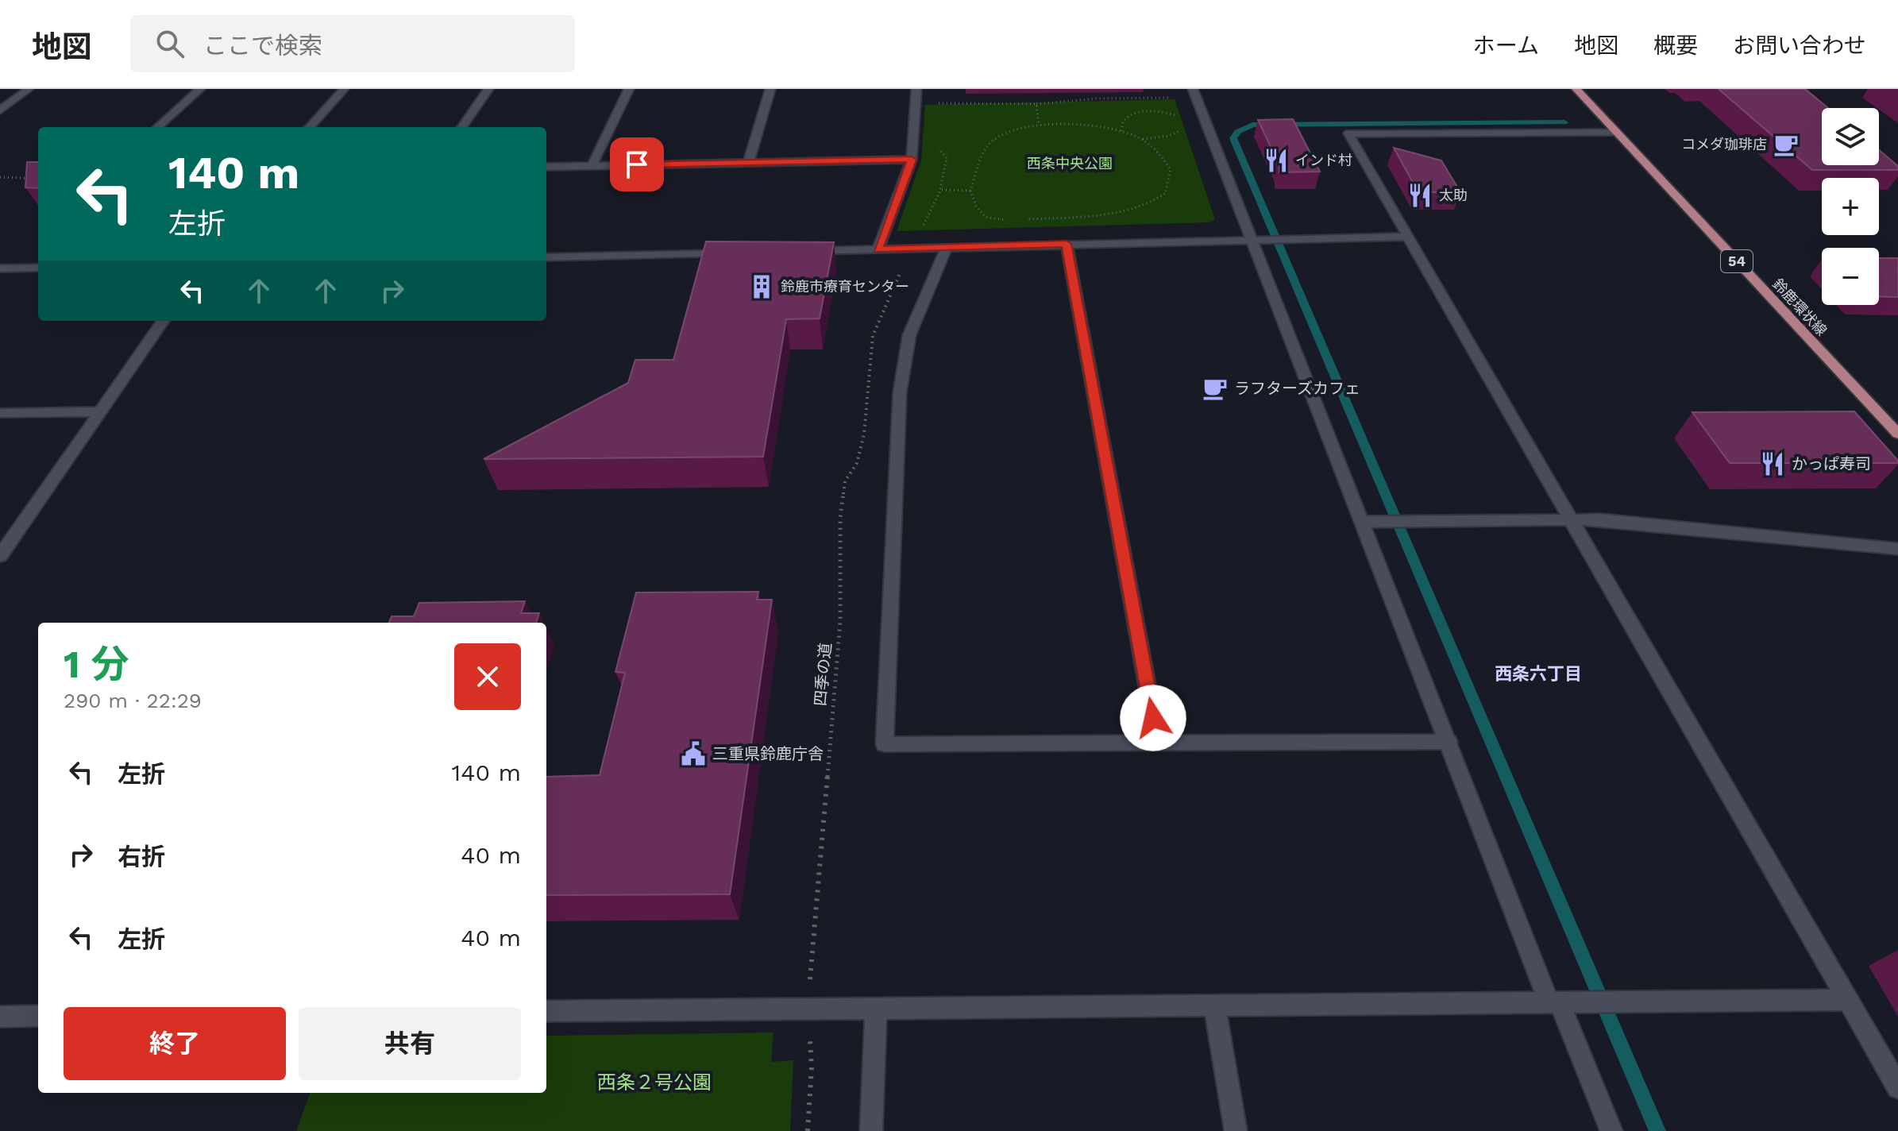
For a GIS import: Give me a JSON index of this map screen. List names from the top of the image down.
{
  "streets": {
    "main road": ["54", "鈴鹿環状線"],
    "path": ["四季の道"]
  },
  "districts": ["西条六丁目"],
  "parks": ["西条中央公園", "西条２号公園"],
  "places": {
    "cafe": ["コメダ珈琲店", "ラフターズカフェ"],
    "restaurant": ["インド村", "太助", "かっぱ寿司"],
    "building": ["鈴鹿市療育センター"],
    "public building": ["三重県鈴鹿庁舎"]
  },
  "page": {
    "header": "地図",
    "search": "ここで検索",
    "nav": [
      "ホーム",
      "地図",
      "概要",
      "お問い合わせ"
    ],
    "map_buttons": ["+", "−"],
    "turn": ["140 m", "左折"],
    "heading": ["1 分", "290 m · 22:29"],
    "list": [
      {
        "name": "左折",
        "value": "140 m"
      },
      {
        "name": "右折",
        "value": "40 m"
      },
      {
        "name": "左折",
        "value": "40 m"
      }
    ],
    "buttons": ["終了", "共有"]
  }
}
